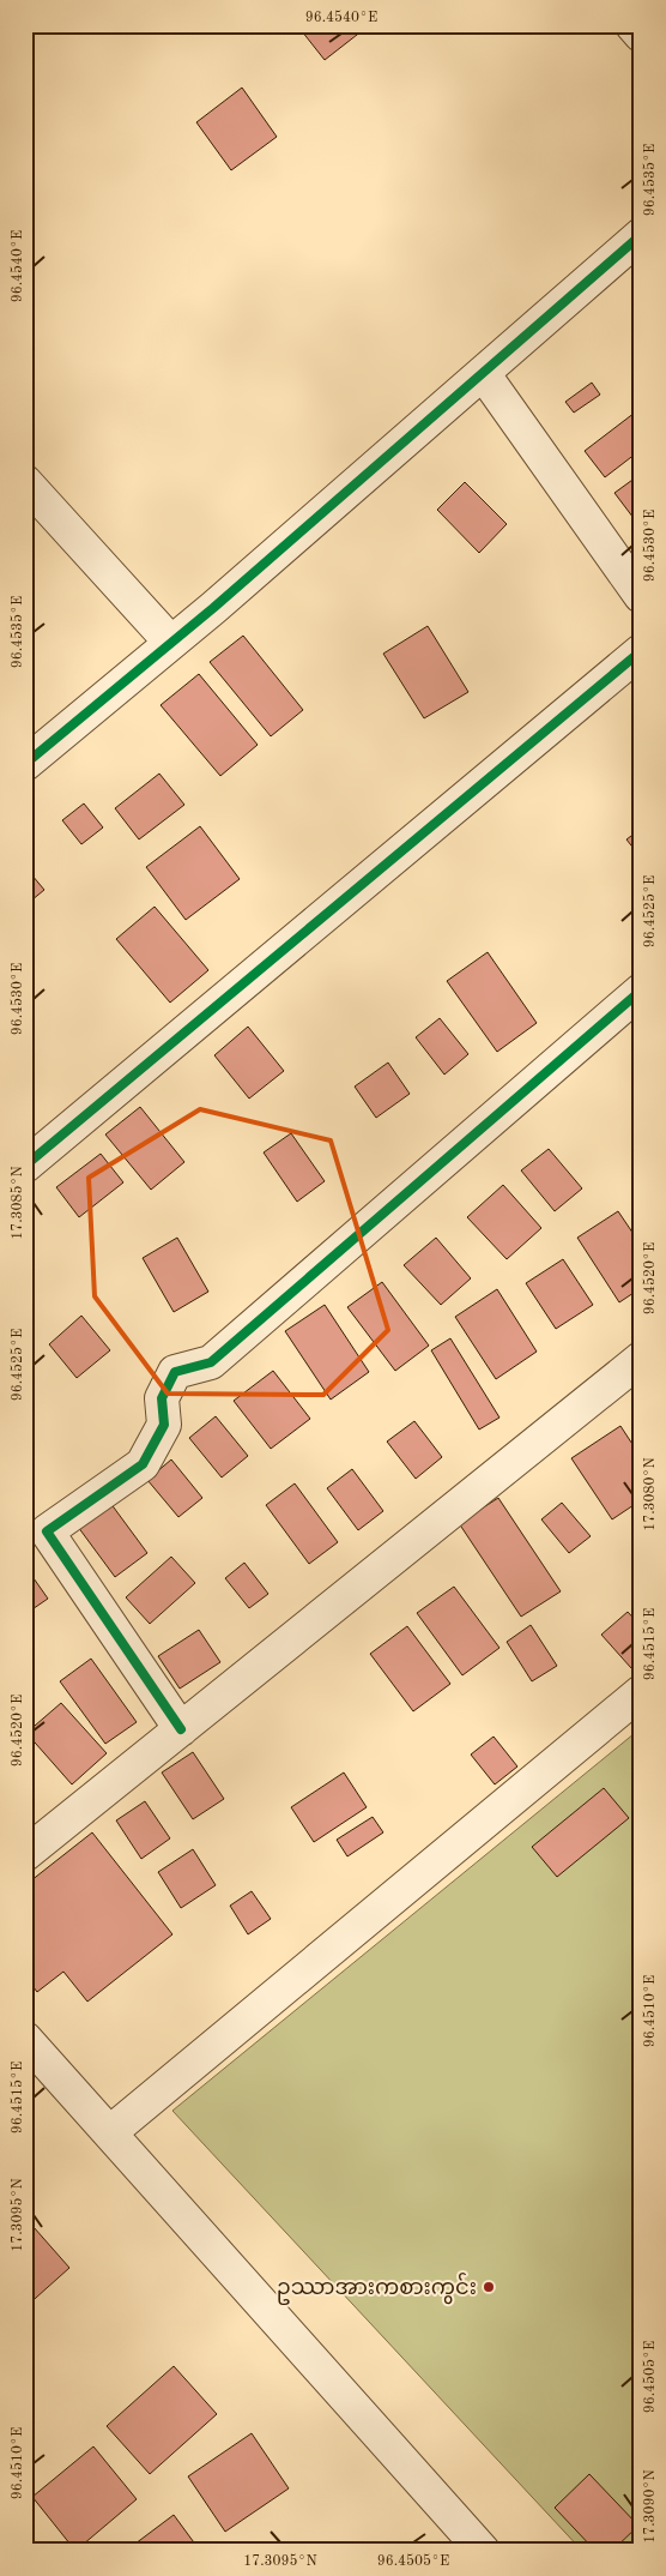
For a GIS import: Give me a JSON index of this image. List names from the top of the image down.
{
  "places": ["ဥဿာ‌အားကစားကွင်း"],
  "coordinates": [
    "96.4540°E",
    "96.4535°E",
    "96.4530°E",
    "96.4525°E",
    "17.3085°N",
    "96.4520°E",
    "17.3080°N",
    "96.4515°E",
    "96.4510°E",
    "17.3095°N",
    "96.4505°E",
    "17.3090°N"
  ]
}
